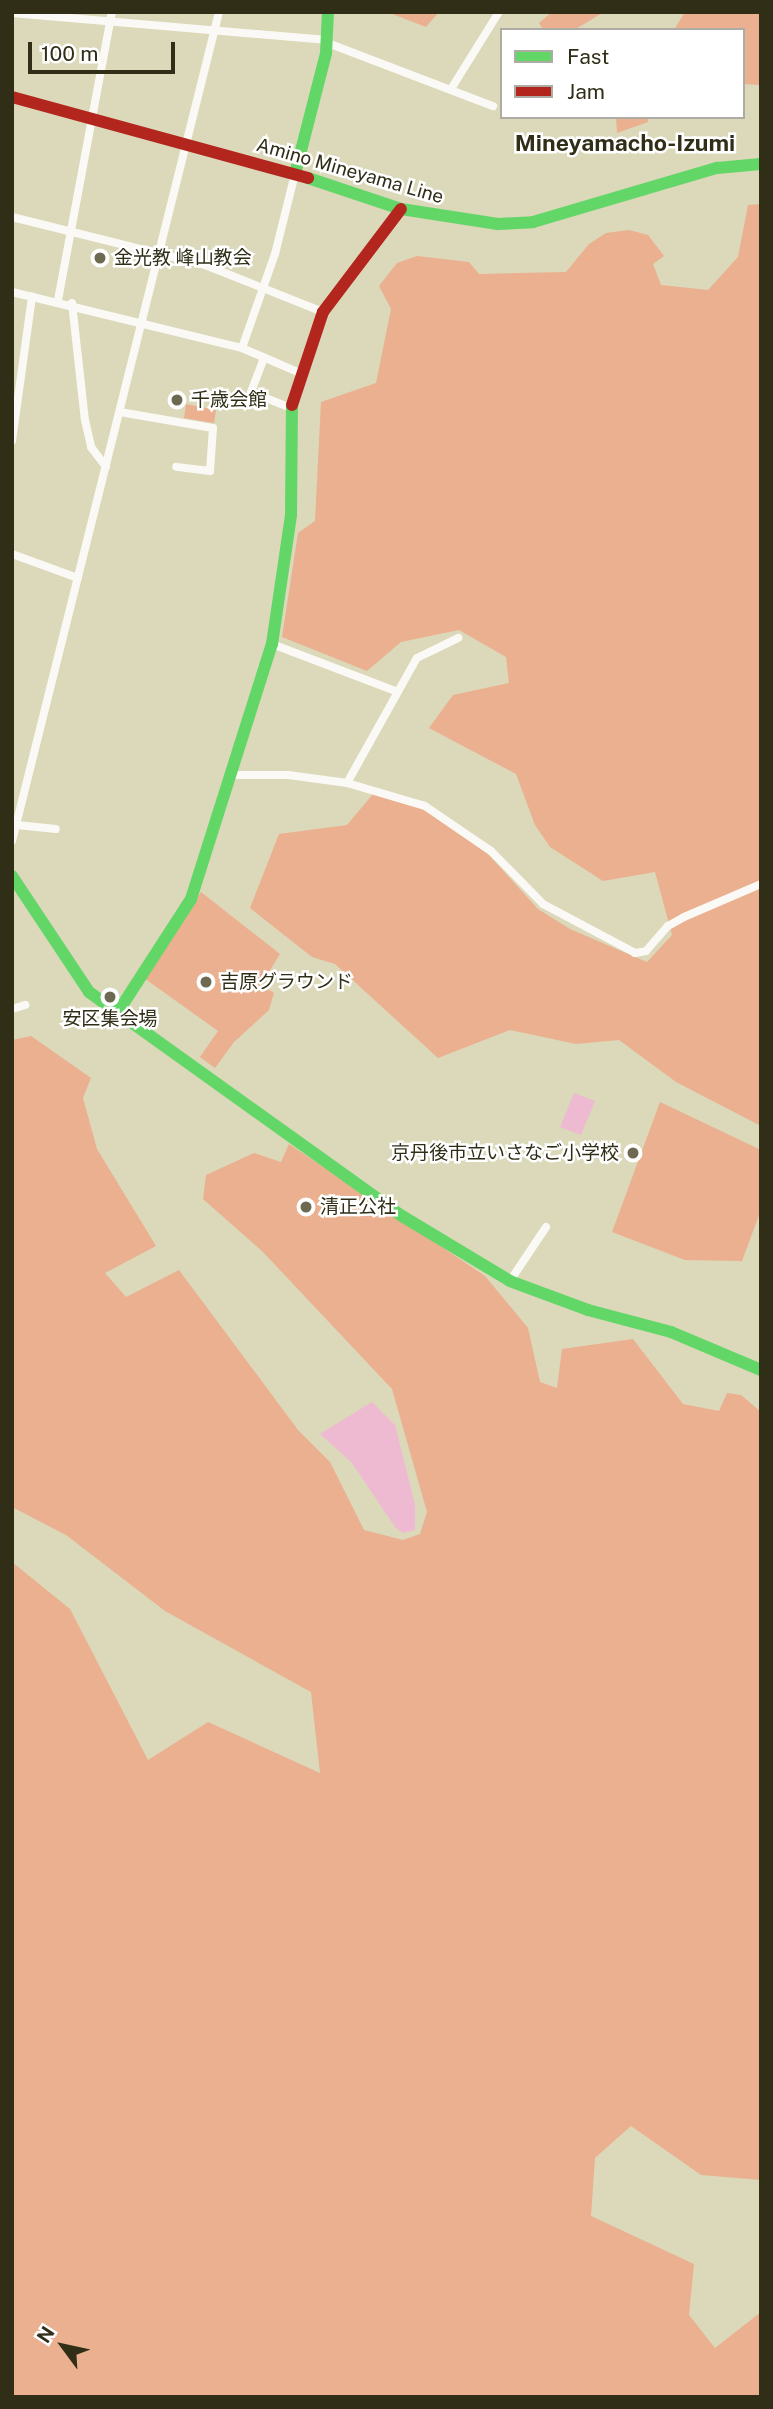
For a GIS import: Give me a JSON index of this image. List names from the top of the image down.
{
  "streets": {
    "street": ["Amino Mineyama Line"]
  },
  "districts": ["Mineyamacho-Izumi"],
  "places": [
    "金光教 峰山教会",
    "千歳会館",
    "吉原グラウンド",
    "安区集会場",
    "京丹後市立いさなご小学校",
    "清正公社"
  ],
  "legend": ["Fast", "Jam"],
  "scale_bar": "100 m",
  "north": "top left"
}
